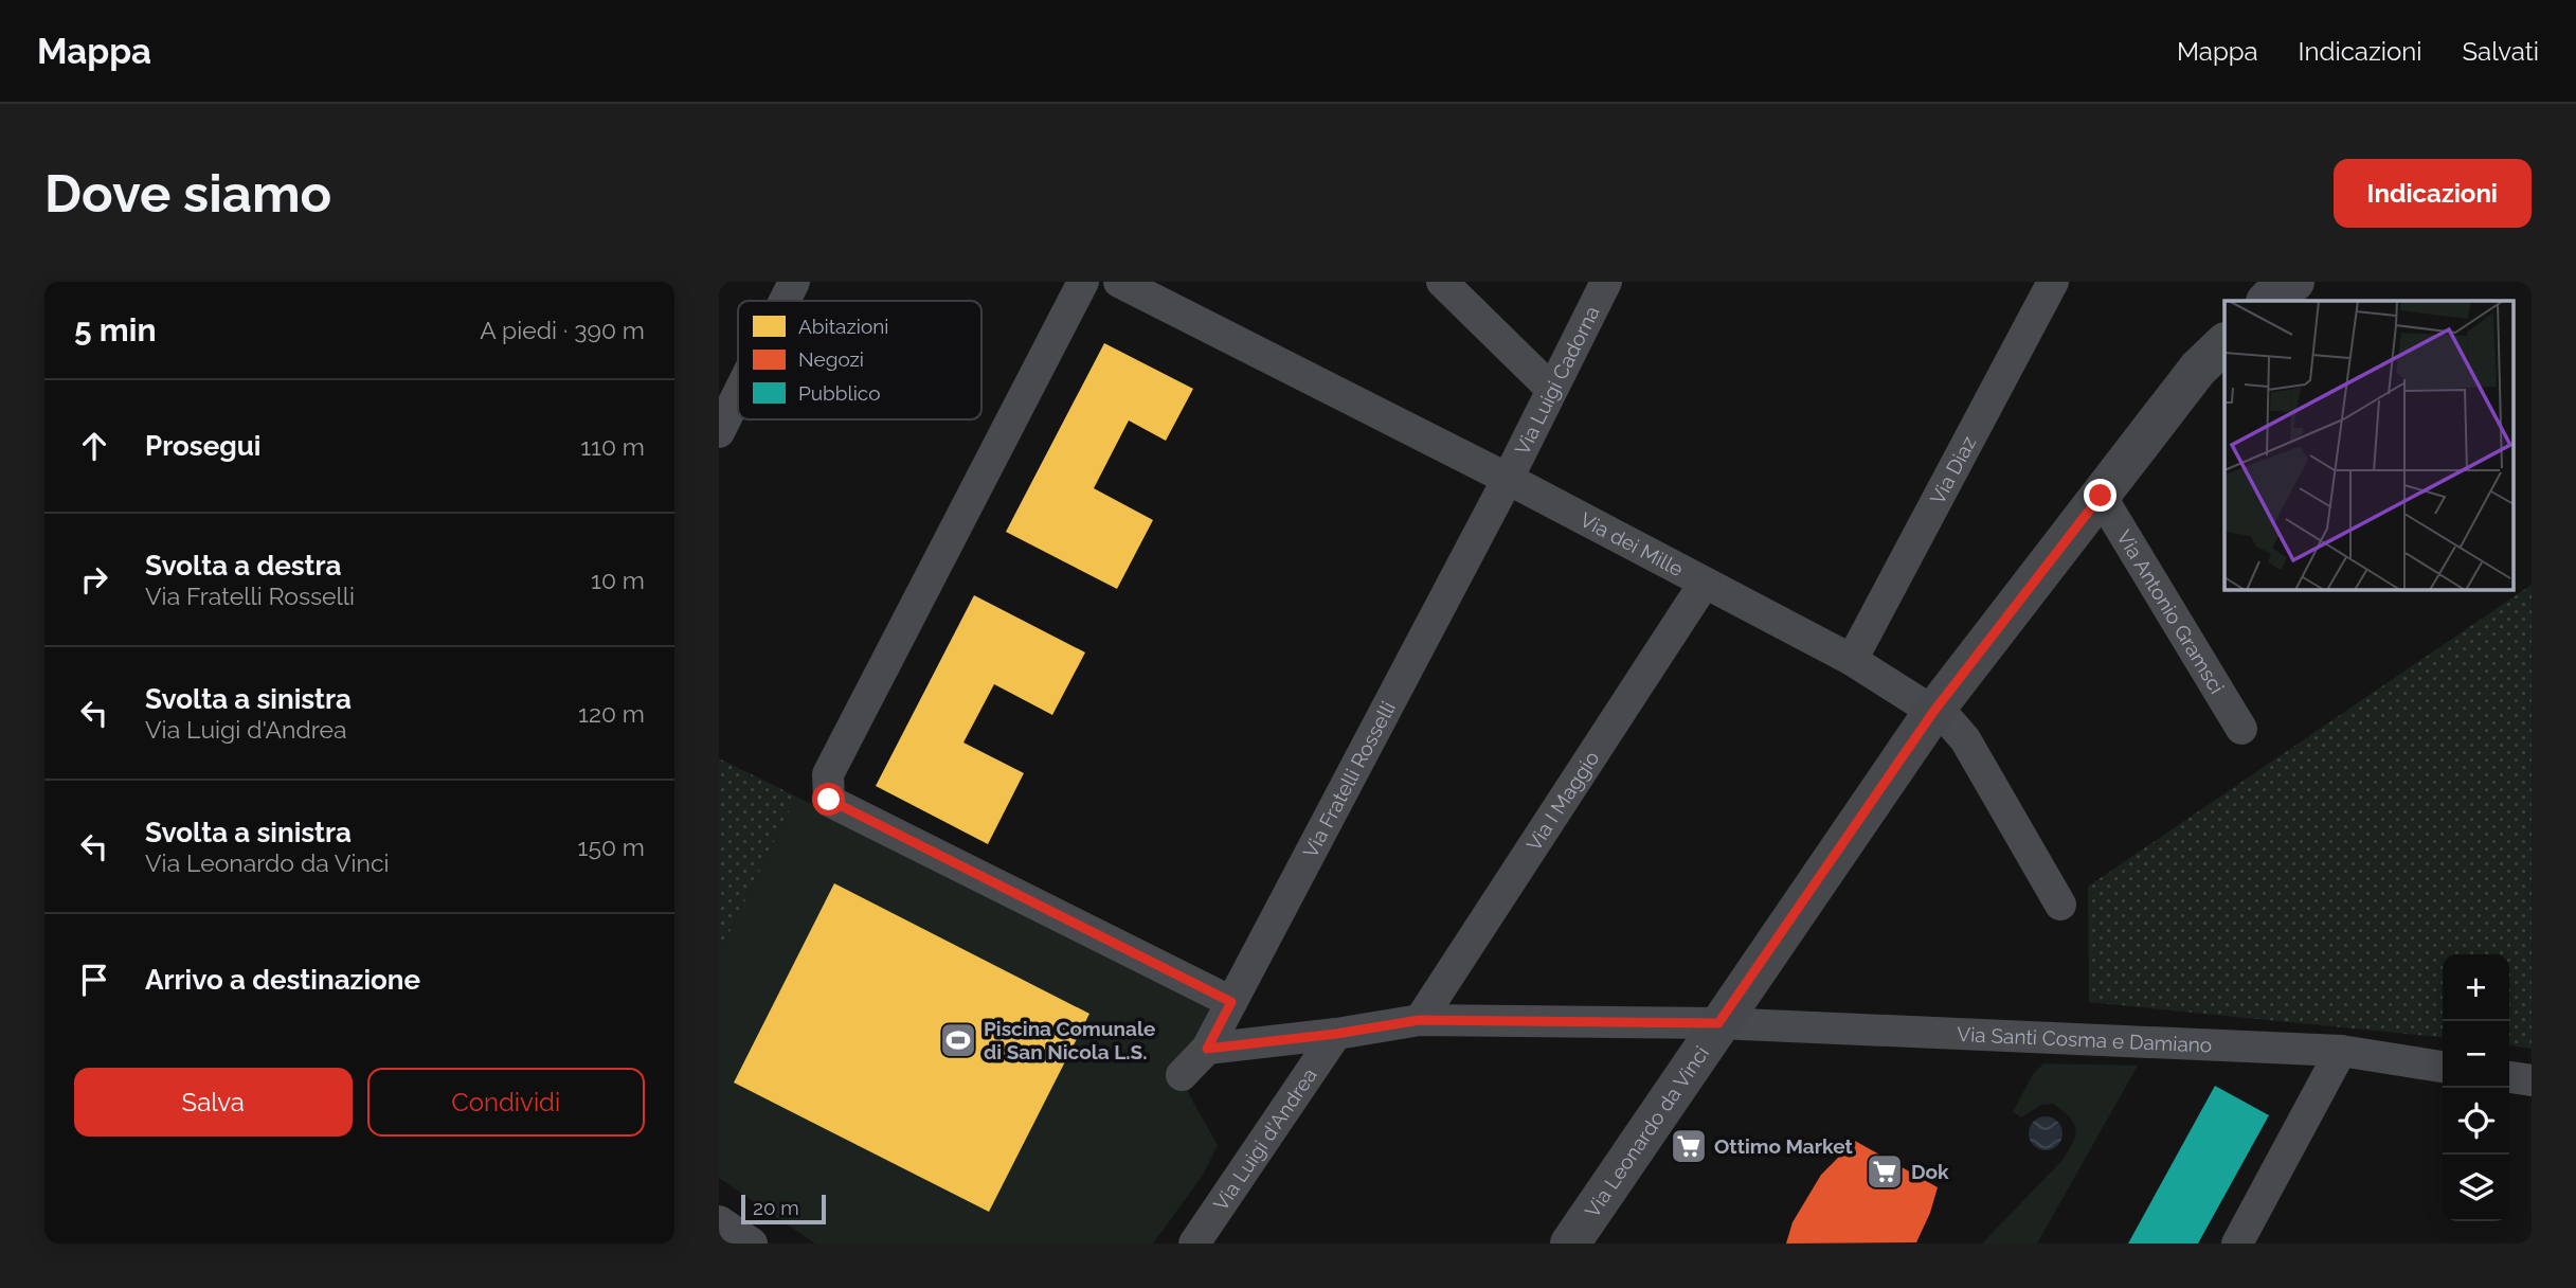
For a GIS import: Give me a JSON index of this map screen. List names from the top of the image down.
{
  "streets": {
    "street": [
      "Via Luigi Cadorna",
      "Via Diaz",
      "Via dei Mille",
      "Via Antonio Gramsci",
      "Via Fratelli Rosselli",
      "Via I Maggio",
      "Via Santi Cosma e Damiano",
      "Via Leonardo da Vinci",
      "Via Luigi d'Andrea"
    ]
  },
  "crossings": [
    ["Via Luigi Cadorna", "Via dei Mille"],
    ["Via Luigi Cadorna", "Via Fratelli Rosselli"],
    ["Via Diaz", "Via dei Mille"],
    ["Via dei Mille", "Via Fratelli Rosselli"],
    ["Via dei Mille", "Via I Maggio"],
    ["Via dei Mille", "Via Leonardo da Vinci"],
    ["Via Antonio Gramsci", "Via Leonardo da Vinci"],
    ["Via Fratelli Rosselli", "Via Luigi d'Andrea"],
    ["Via I Maggio", "Via Luigi d'Andrea"],
    ["Via Santi Cosma e Damiano", "Via Leonardo da Vinci"],
    ["Via Santi Cosma e Damiano", "Via Luigi d'Andrea"],
    ["Via Leonardo da Vinci", "Via Luigi d'Andrea"]
  ],
  "places": {
    "sports": ["Piscina Comunale di San Nicola L.S."],
    "supermarket": ["Ottimo Market", "Dok"]
  },
  "legend": ["Abitazioni", "Negozi", "Pubblico"],
  "scale_bar": "20 m",
  "page": {
    "header": "Mappa",
    "nav": ["Mappa", "Indicazioni", "Salvati"],
    "buttons": [
      "Indicazioni",
      ["Salva", "Condividi"]
    ],
    "title": "Dove siamo",
    "heading": ["5 min", "A piedi · 390 m"],
    "list": [
      ["Prosegui", "110 m"],
      ["Svolta a destra", "Via Fratelli Rosselli", "10 m"],
      ["Svolta a sinistra", "Via Luigi d'Andrea", "120 m"],
      ["Svolta a sinistra", "Via Leonardo da Vinci", "150 m"],
      "Arrivo a destinazione"
    ],
    "map_buttons": ["+", "−"],
    "scale": "20 m"
  }
}
